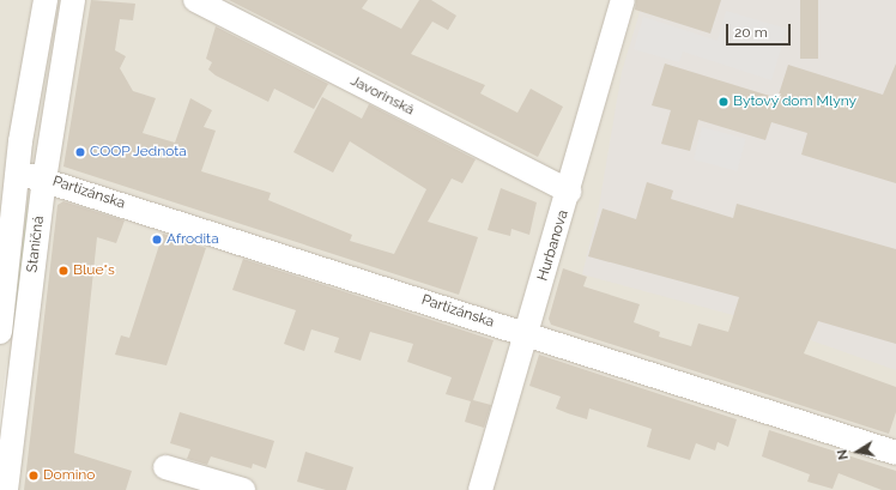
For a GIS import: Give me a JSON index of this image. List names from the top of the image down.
{
  "streets": {
    "street": [
      "Javorinská",
      "Partizánska",
      "Staničná",
      "Hurbanova"
    ]
  },
  "crossings": [
    ["Javorinská", "Hurbanova"],
    ["Partizánska", "Staničná"],
    ["Partizánska", "Hurbanova"]
  ],
  "places": [
    "Bytový dom Mlyny",
    "COOP Jednota",
    "Afrodita",
    "Blue*s",
    "Domino"
  ],
  "scale_bar": "20 m",
  "north": "left"
}
